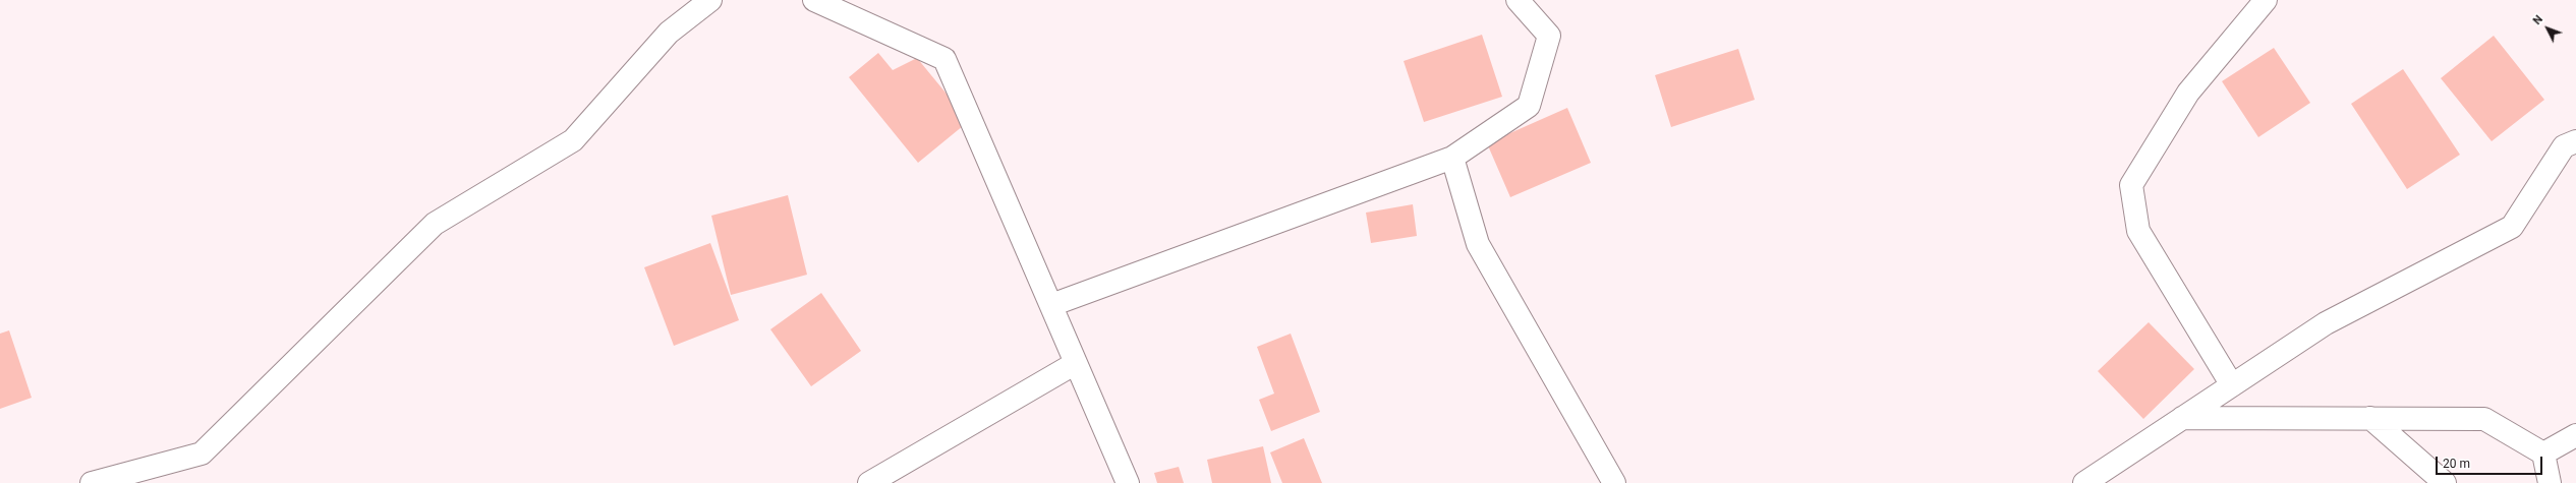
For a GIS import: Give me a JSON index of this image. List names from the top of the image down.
{
  "scale_bar": "20 m",
  "north": "top left"
}
